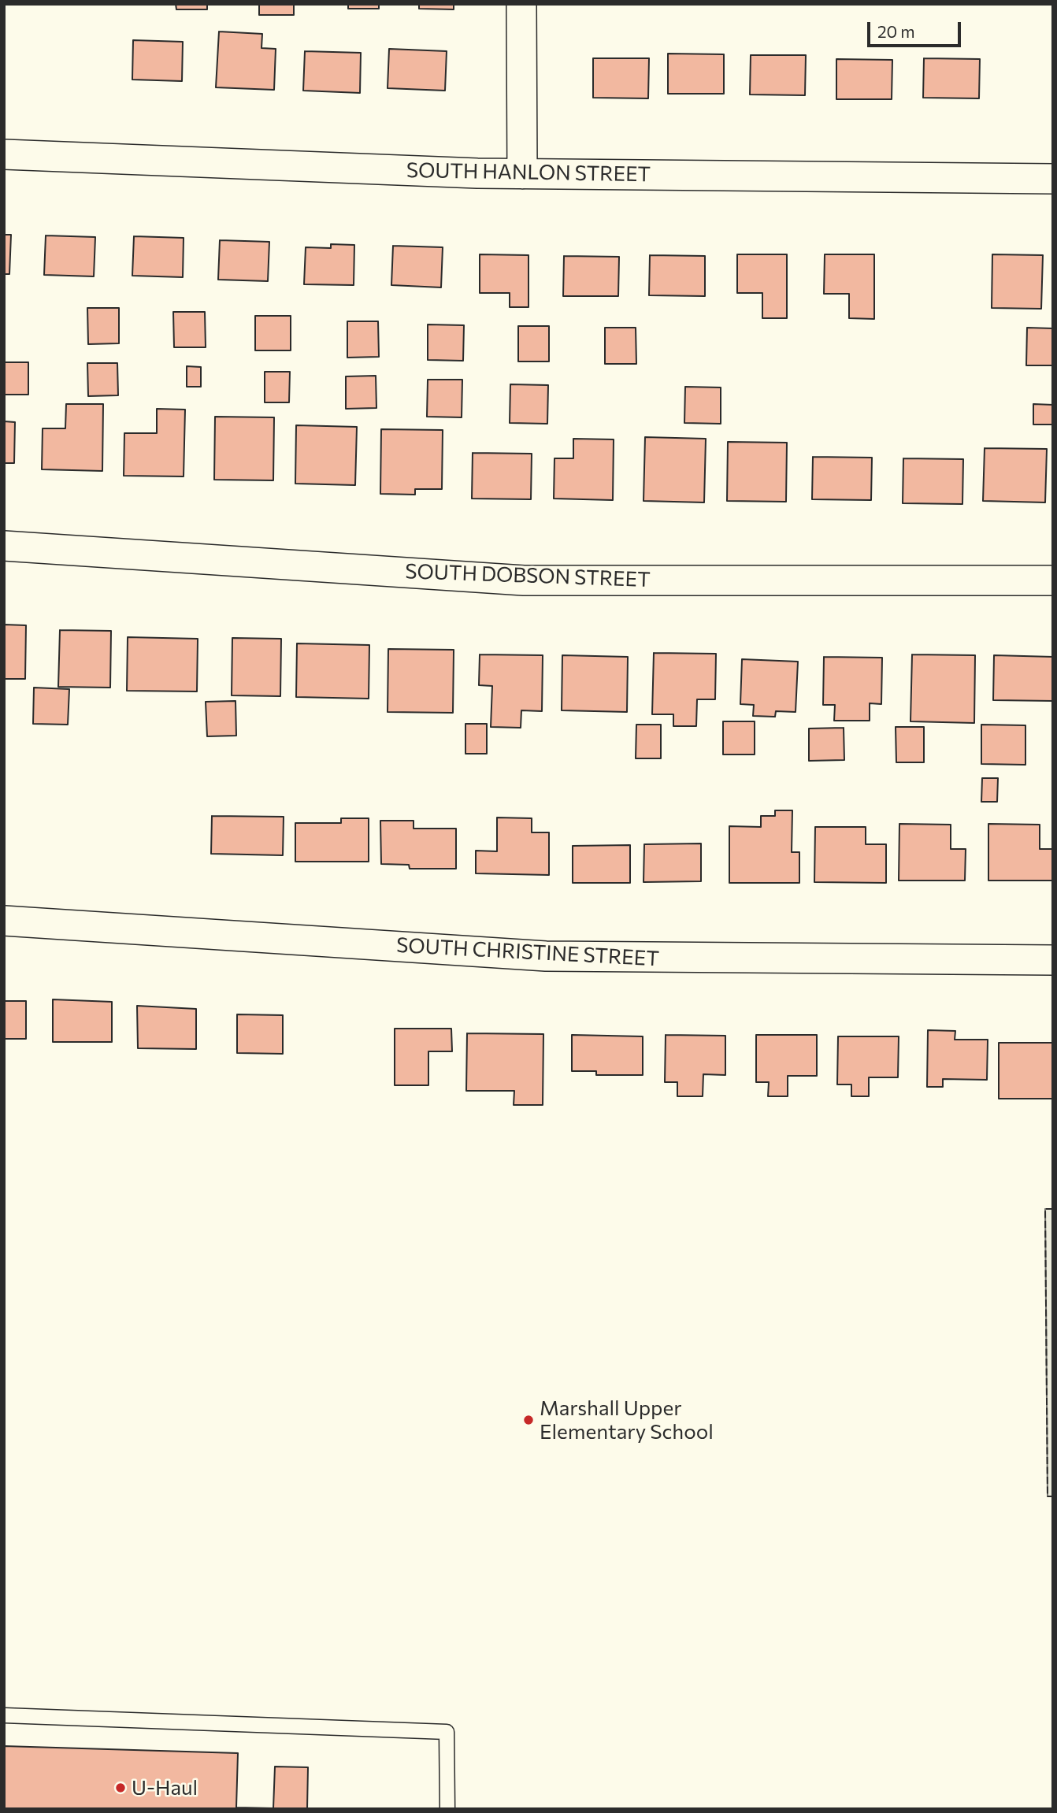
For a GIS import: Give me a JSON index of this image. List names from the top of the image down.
{
  "streets": {
    "street": ["SOUTH HANLON STREET", "SOUTH DOBSON STREET", "SOUTH CHRISTINE STREET"]
  },
  "places": ["Marshall Upper Elementary School", "U-Haul"],
  "scale_bar": "20 m"
}
